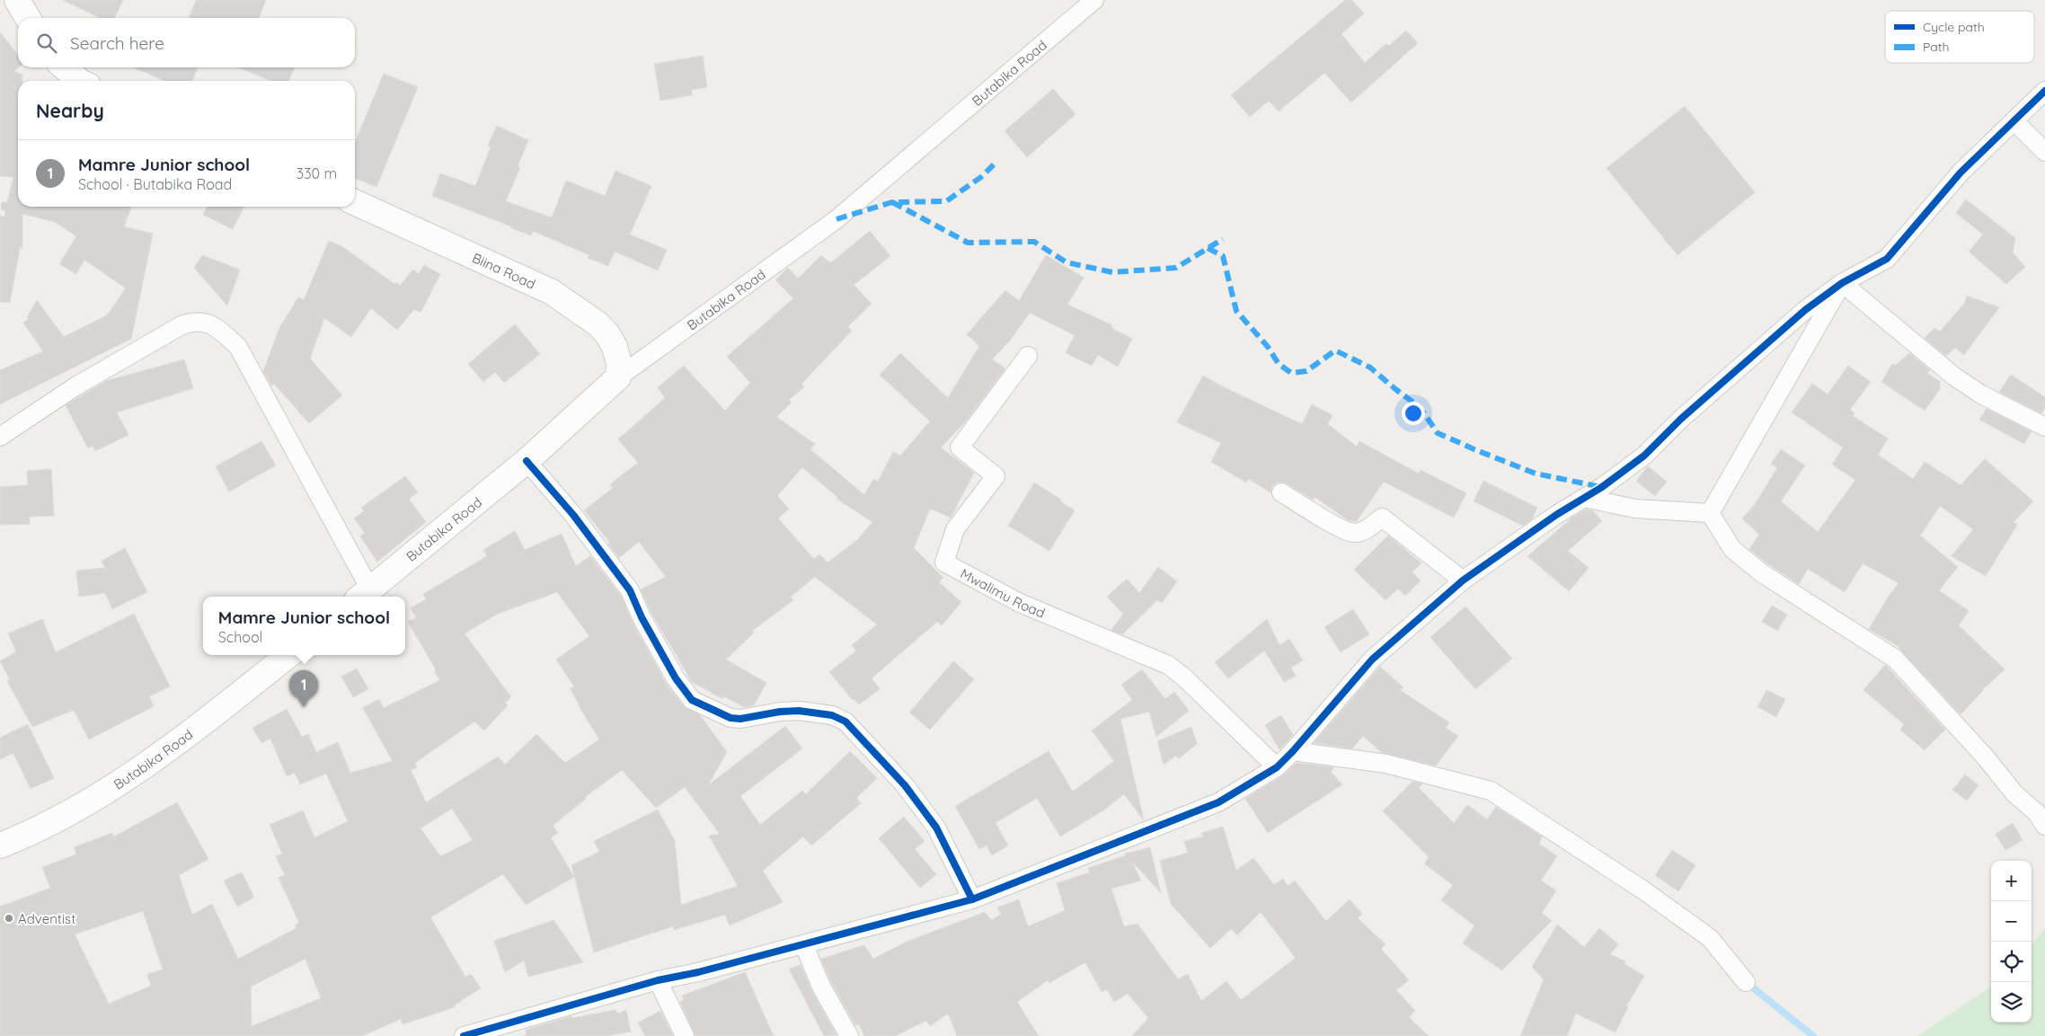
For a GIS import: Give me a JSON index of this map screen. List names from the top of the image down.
{
  "streets": {
    "main road": ["Butabika Road", "Biina Road"],
    "street": ["Mwalimu Road"]
  },
  "crossings": [
    ["Butabika Road", "Biina Road"]
  ],
  "places": ["Adventist"],
  "legend": ["Cycle path", "Path"],
  "page": {
    "search": "Search here",
    "heading": "Nearby",
    "list": [
      {
        "mark": "1",
        "name": "Mamre Junior school",
        "note": "School · Butabika Road",
        "value": "330 m"
      }
    ],
    "popup": ["Mamre Junior school", "School"],
    "pins": "1",
    "map_buttons": ["+", "−"]
  }
}
